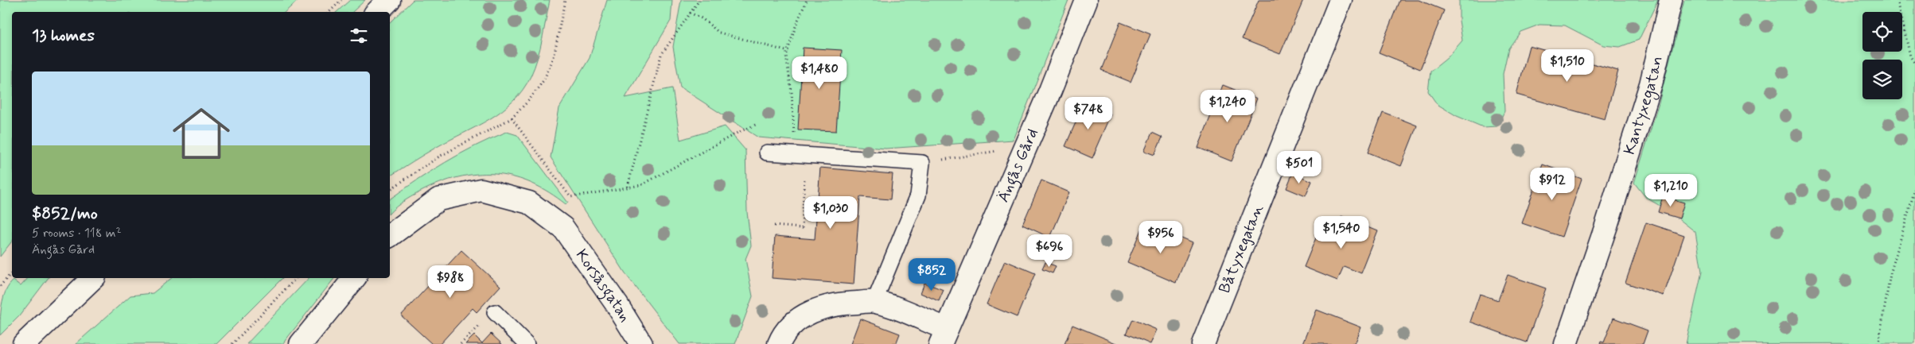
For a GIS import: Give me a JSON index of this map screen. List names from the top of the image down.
{
  "streets": {
    "street": [
      "Kantyxegatan",
      "Ängås Gård",
      "Båtyxegatan",
      "Korsåsgatan"
    ]
  },
  "page": {
    "heading": "13 homes",
    "price": [
      "$1,510",
      "$1,480",
      "$1,240",
      "$748",
      "$501",
      "$912",
      "$1,210",
      "$1,030",
      "$1,540",
      "$956",
      "$696",
      "$852",
      "$988"
    ],
    "list": [
      {
        "name": "$852/mo",
        "note": "5 rooms · 118 m² · Ängås Gård"
      }
    ]
  }
}
